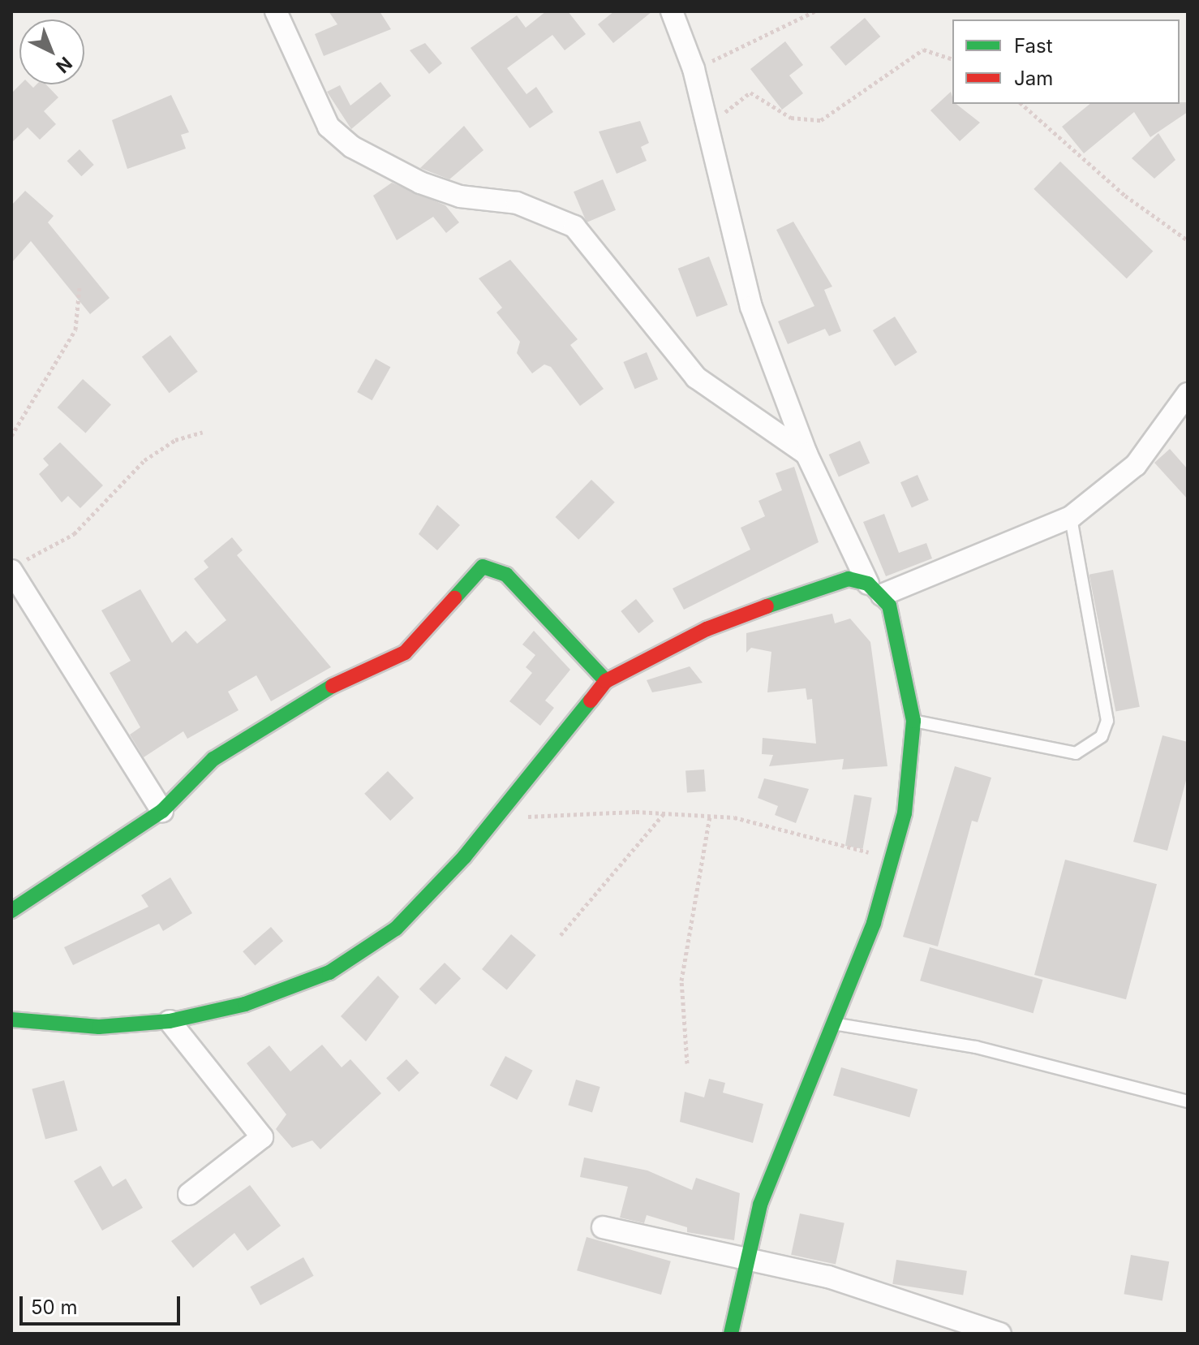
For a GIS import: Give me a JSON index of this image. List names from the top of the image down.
{
  "legend": ["Fast", "Jam"],
  "scale_bar": "50 m",
  "north": "bottom right"
}
